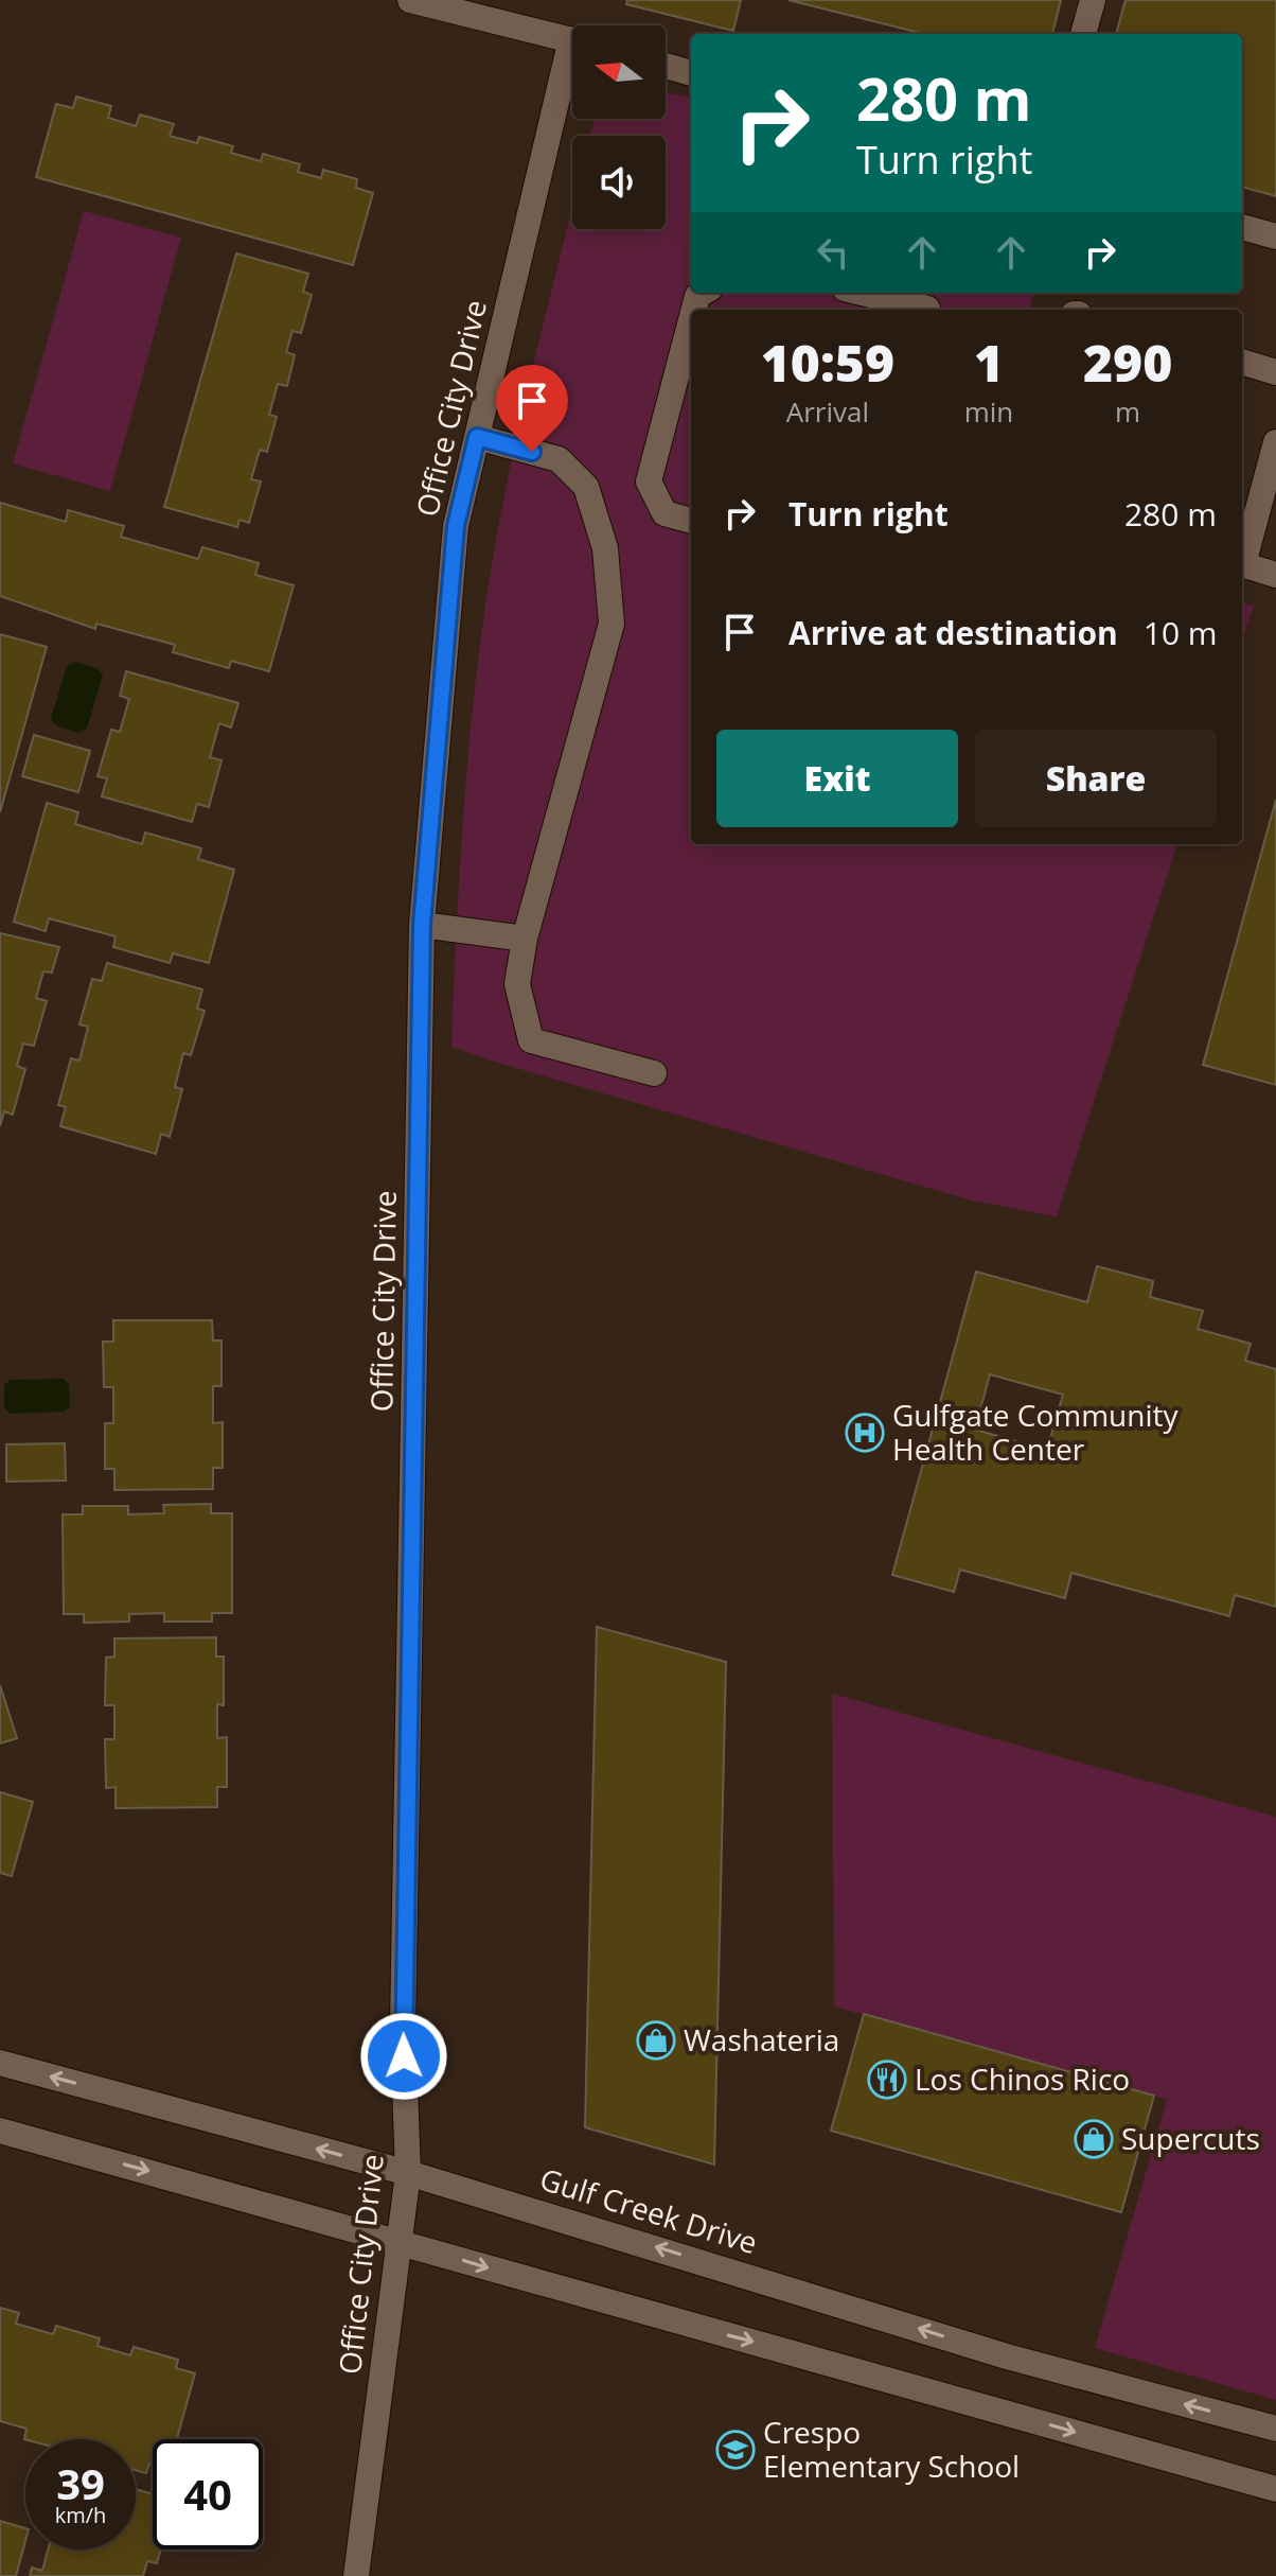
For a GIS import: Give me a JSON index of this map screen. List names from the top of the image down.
{
  "streets": {
    "street": ["Office City Drive", "Gulf Creek Drive"]
  },
  "crossings": [
    ["Office City Drive", "Gulf Creek Drive"]
  ],
  "places": {
    "hospital": ["Gulfgate Community Health Center"],
    "shop": ["Washateria", "Supercuts"],
    "restaurant": ["Los Chinos Rico"],
    "school or university": ["Crespo Elementary School"]
  },
  "north": "left",
  "page": {
    "turn": ["280 m", "Turn right"],
    "eta": [
      "10:59",
      "Arrival",
      "1",
      "min",
      "290",
      "m"
    ],
    "list": [
      {
        "name": "Turn right",
        "value": "280 m"
      },
      {
        "name": "Arrive at destination",
        "value": "10 m"
      }
    ],
    "buttons": ["Exit", "Share"],
    "speed": "39 km/h",
    "limit": "40"
  }
}
